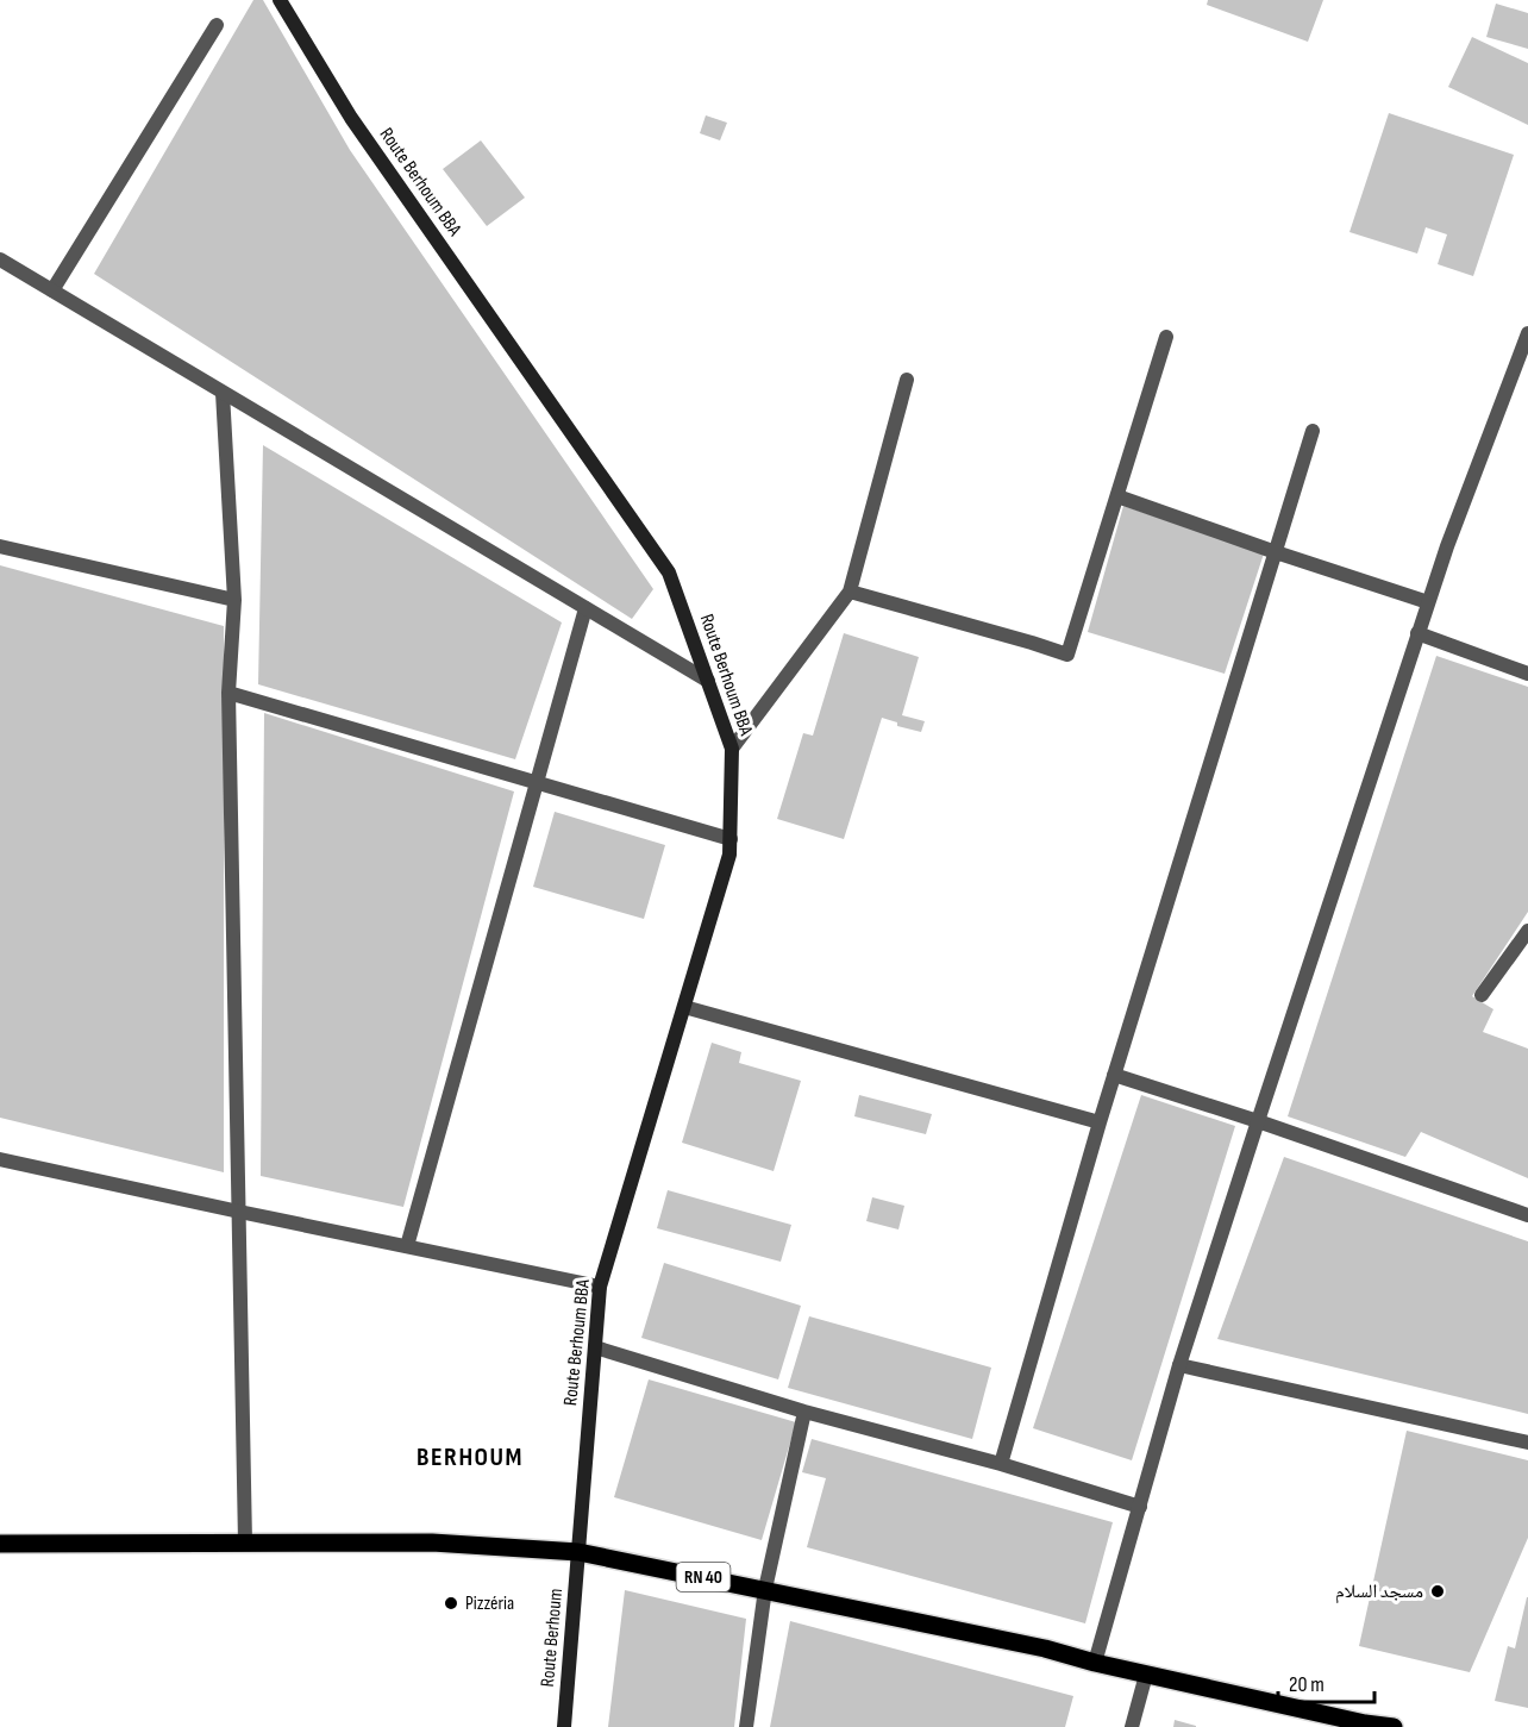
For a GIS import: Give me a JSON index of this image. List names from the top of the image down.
{
  "streets": {
    "main road": ["Route Berhoum BBA", "RN 40", "Route Berhoum"]
  },
  "crossings": [
    ["Route Berhoum BBA", "RN 40"],
    ["Route Berhoum BBA", "Route Berhoum"],
    ["RN 40", "Route Berhoum"]
  ],
  "districts": ["BERHOUM"],
  "places": ["مسجد السلام", "Pizzéria"],
  "scale_bar": "20 m"
}
